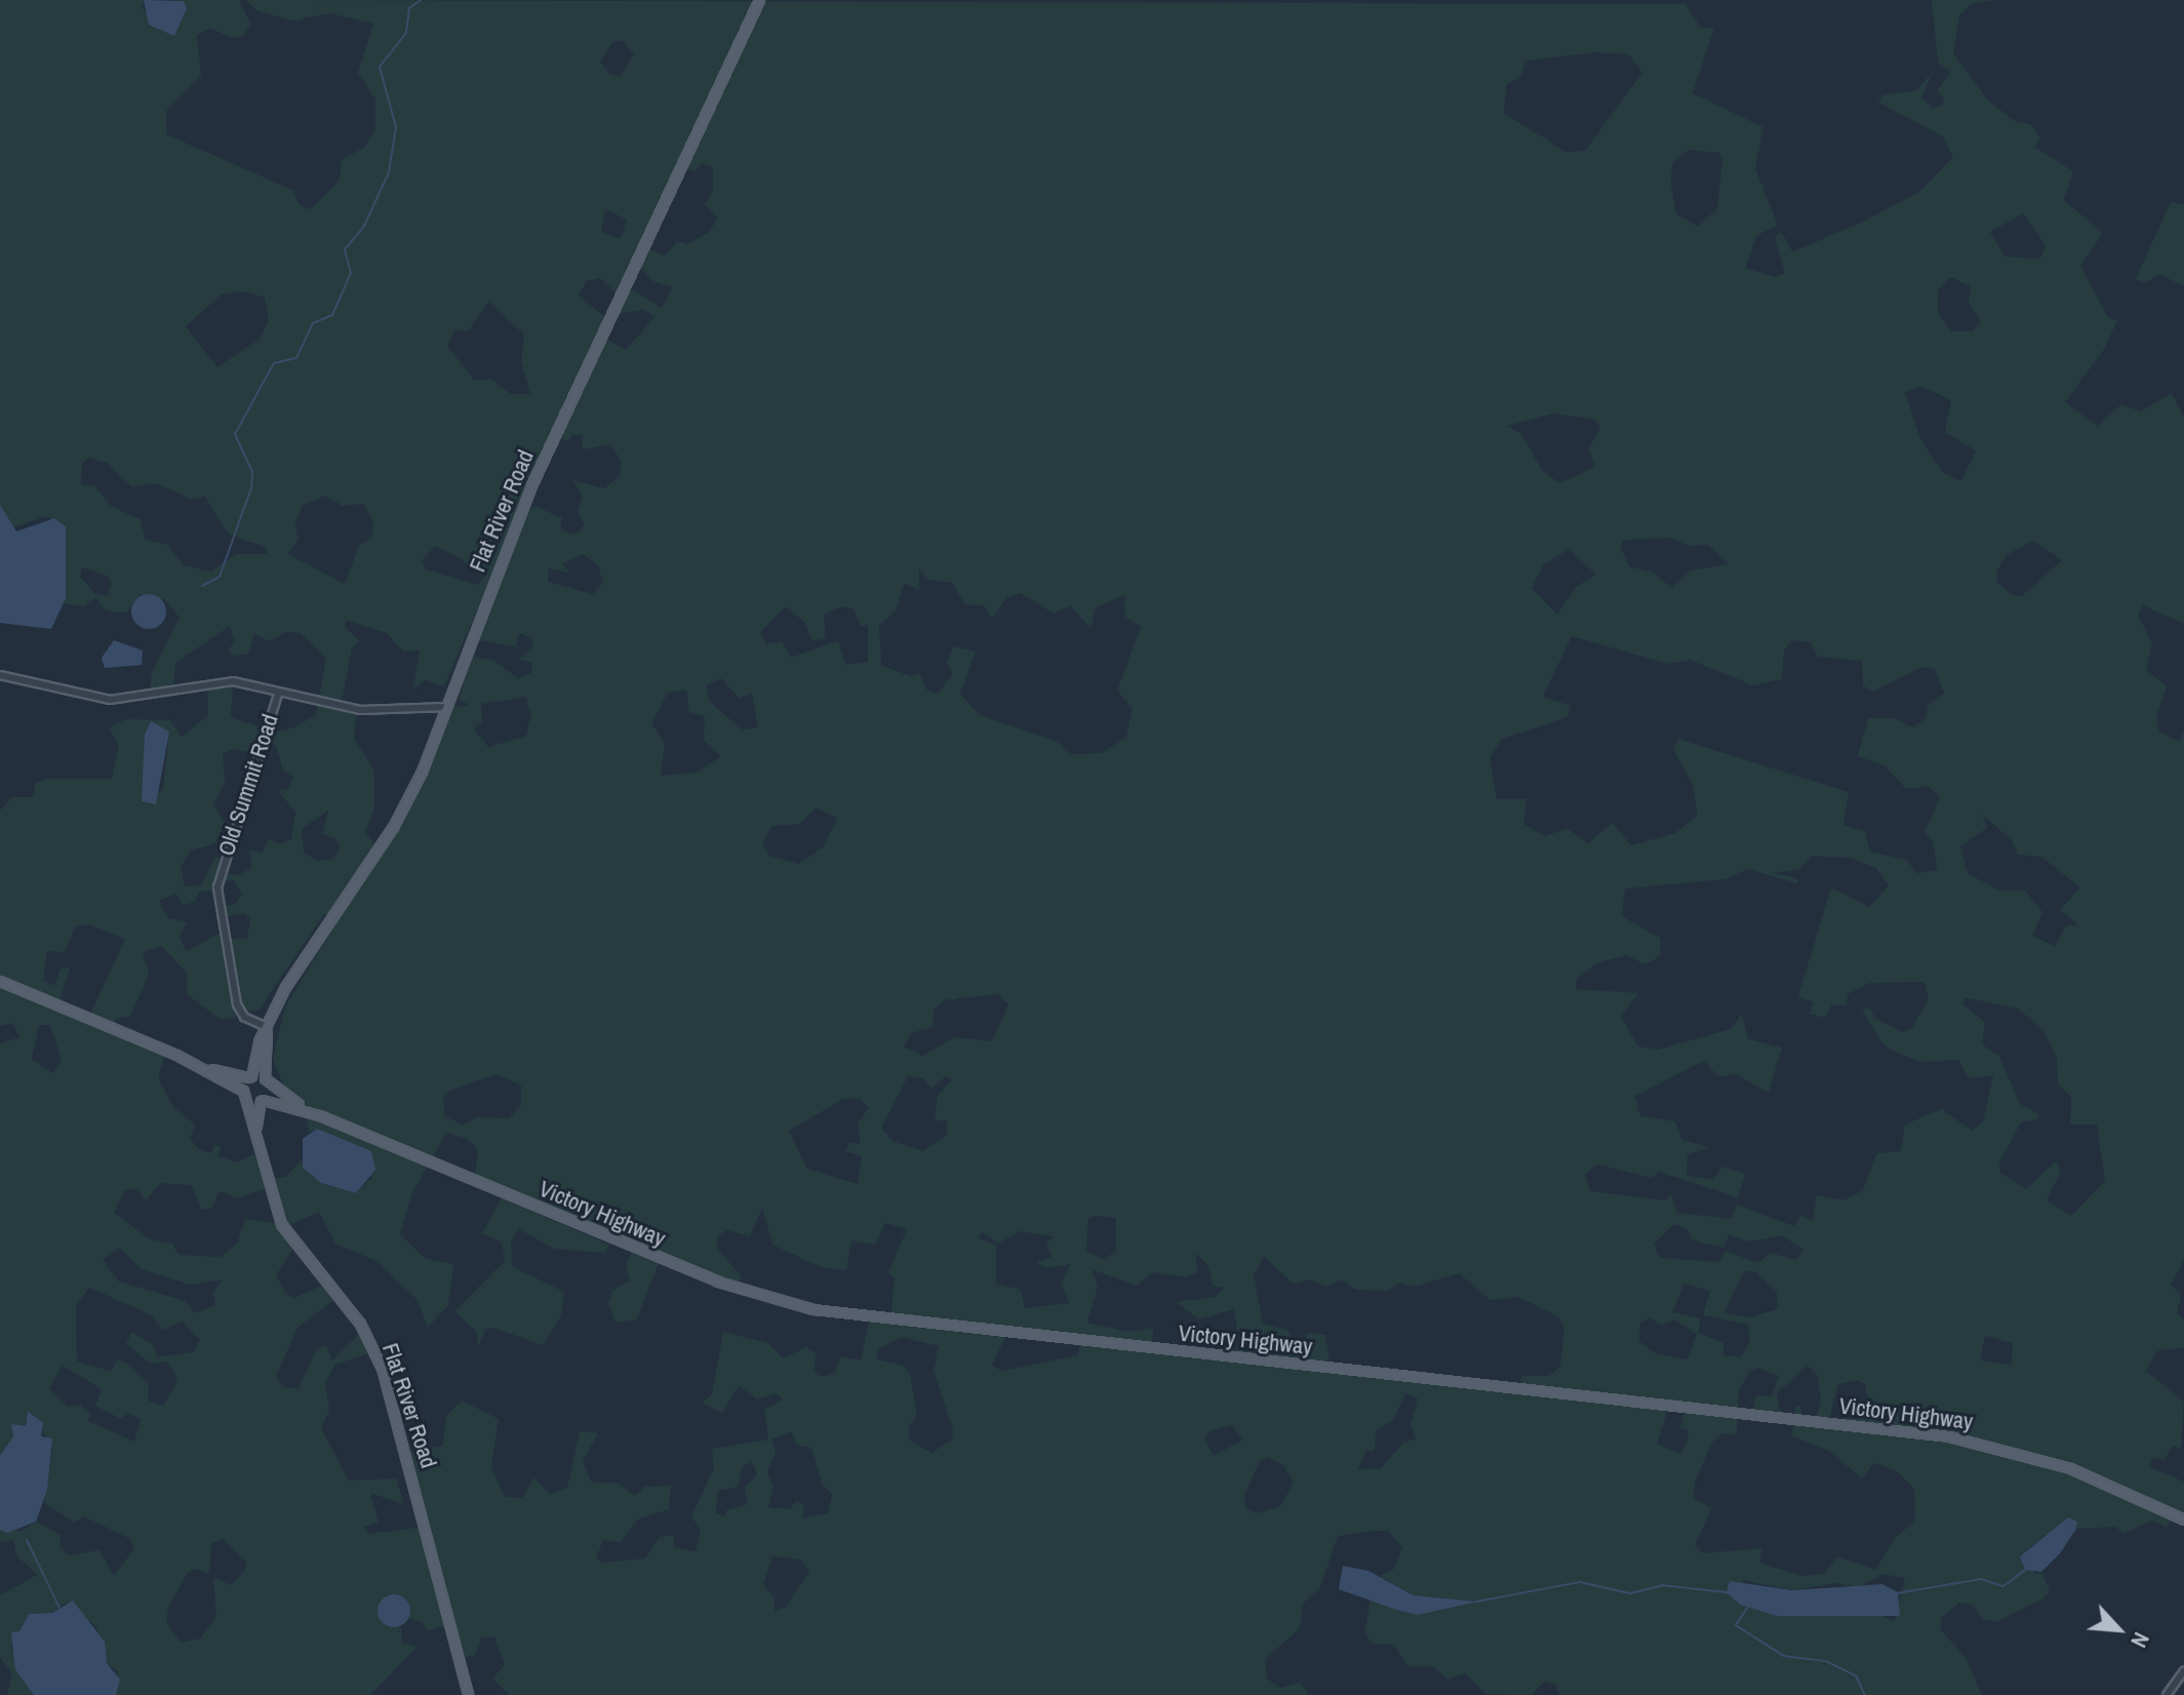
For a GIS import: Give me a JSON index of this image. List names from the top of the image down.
{
  "streets": {
    "main road": ["Flat River Road", "Victory Highway"],
    "street": ["Old Summit Road"]
  },
  "crossings": [
    ["Flat River Road", "Old Summit Road"],
    ["Flat River Road", "Victory Highway"]
  ],
  "north": "bottom right"
}
